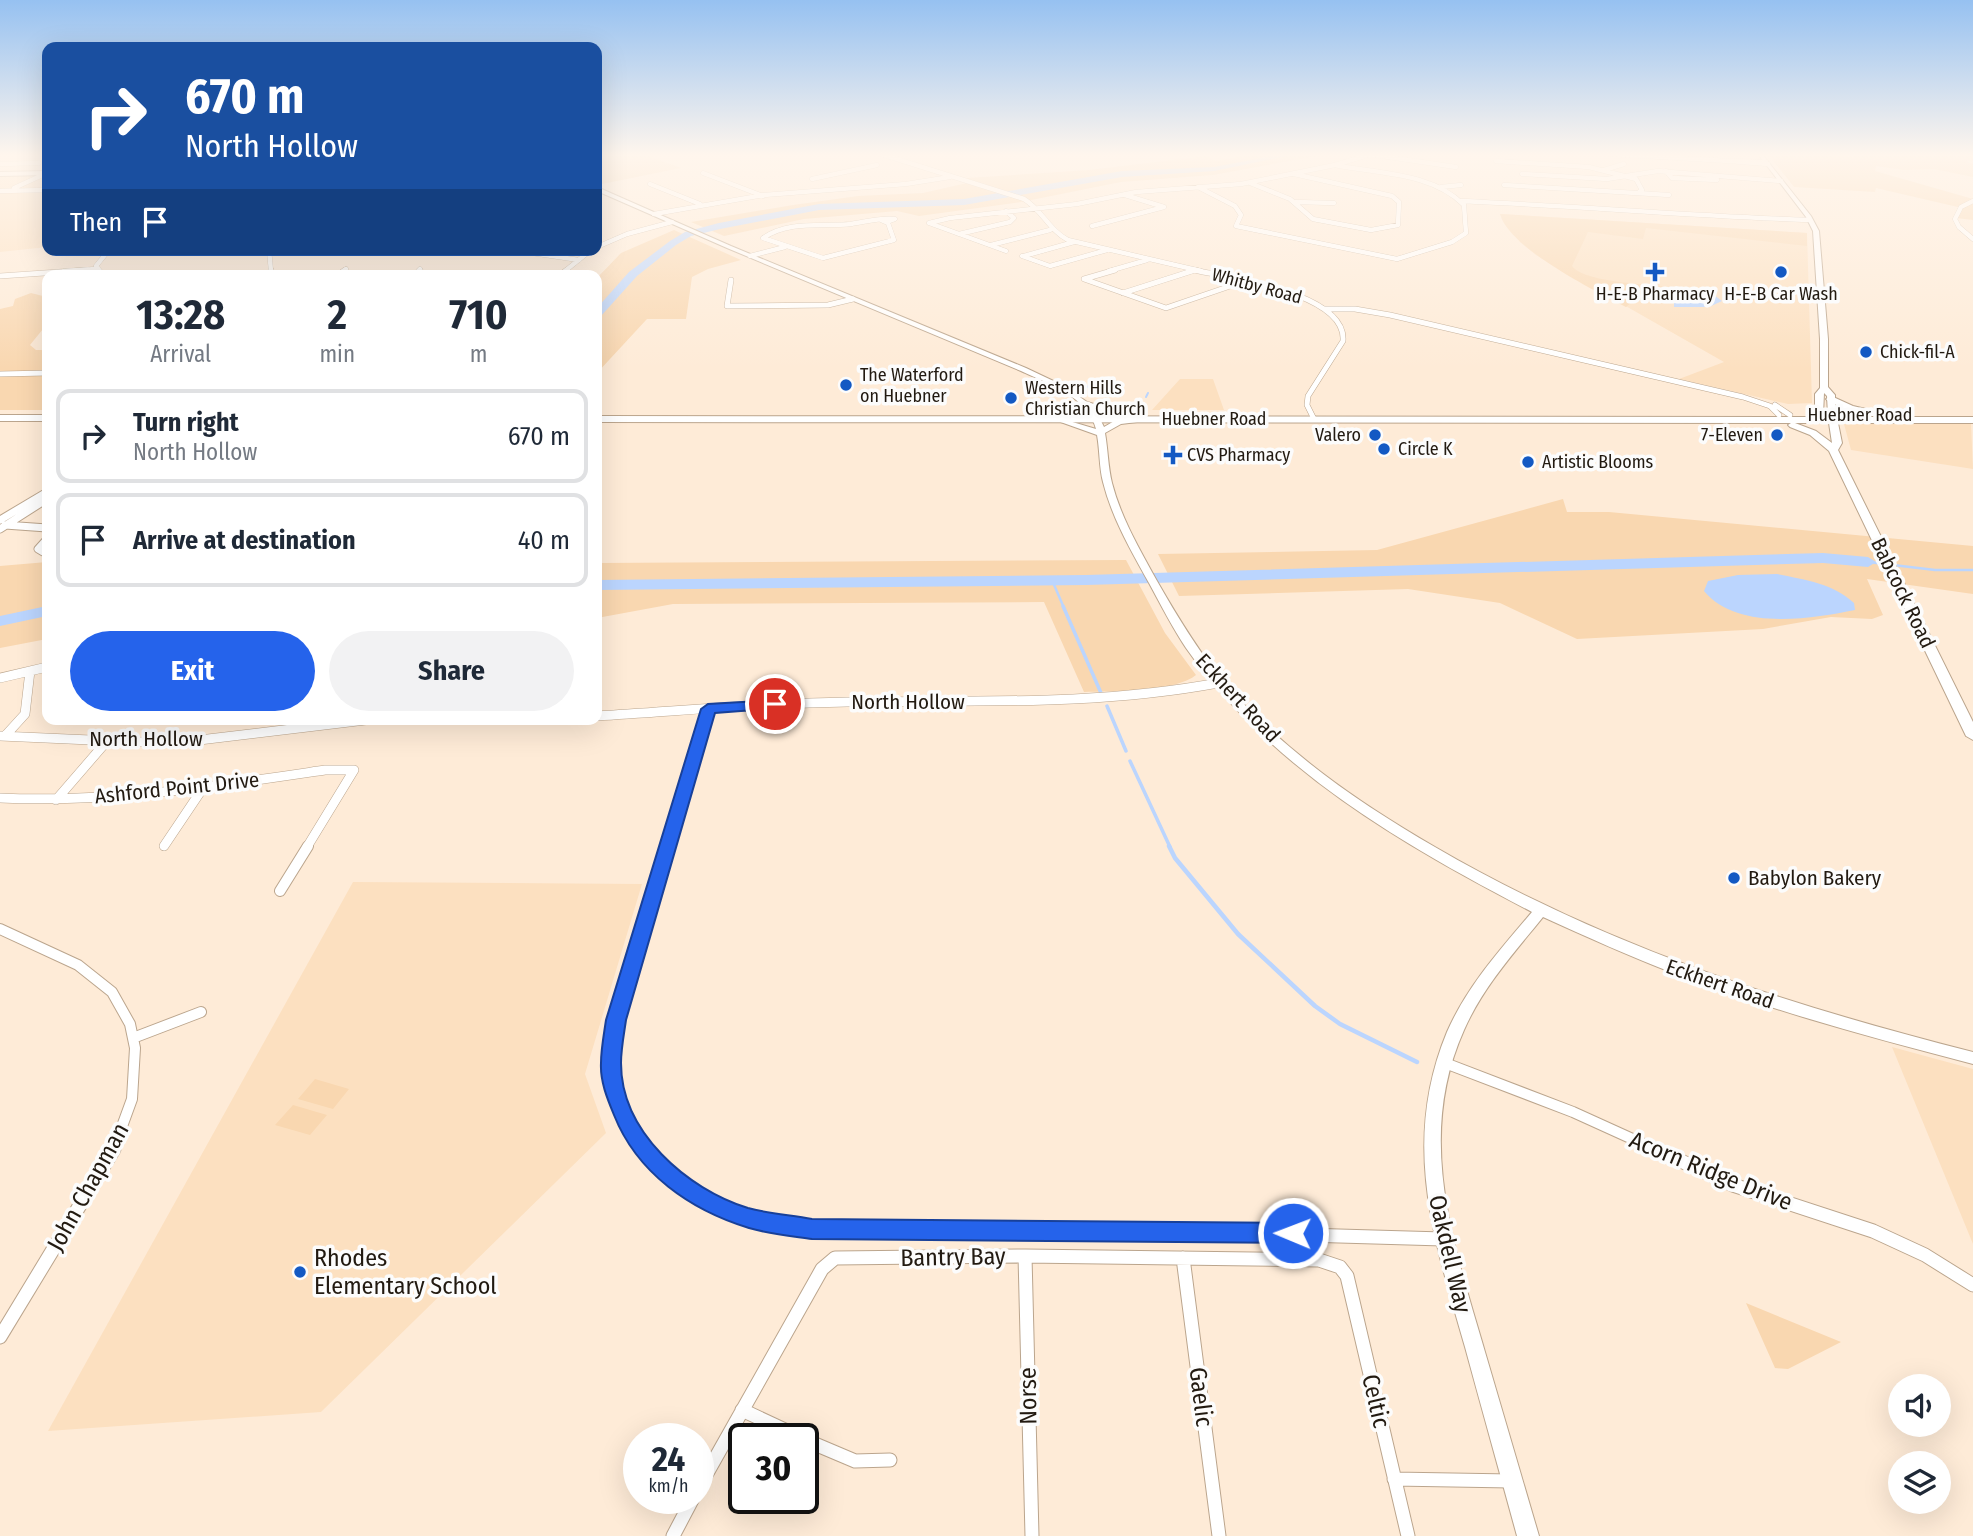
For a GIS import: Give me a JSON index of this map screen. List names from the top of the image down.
{
  "streets": {
    "main road": [
      "Huebner Road",
      "Babcock Road",
      "Eckhert Road",
      "Oakdell Way"
    ],
    "street": [
      "Whitby Road",
      "North Hollow",
      "Ashford Point Drive",
      "Acorn Ridge Drive",
      "John Chapman",
      "Bantry Bay",
      "Norse",
      "Gaelic",
      "Celtic"
    ]
  },
  "crossings": [
    ["Whitby Road", "Huebner Road"],
    ["Whitby Road", "Babcock Road"],
    ["Huebner Road", "Babcock Road"],
    ["Huebner Road", "Eckhert Road"],
    ["Eckhert Road", "North Hollow"],
    ["Eckhert Road", "Oakdell Way"],
    ["Acorn Ridge Drive", "Oakdell Way"],
    ["Bantry Bay", "Norse"],
    ["Bantry Bay", "Gaelic"],
    ["Bantry Bay", "Celtic"]
  ],
  "places": {
    "health": ["H-E-B Pharmacy", "CVS Pharmacy"],
    "other": [
      "H-E-B Car Wash",
      "Chick-fil-A",
      "The Waterford on Huebner",
      "Western Hills Christian Church",
      "Valero",
      "7-Eleven",
      "Circle K",
      "Artistic Blooms",
      "Babylon Bakery",
      "Rhodes Elementary School"
    ]
  },
  "page": {
    "turn": ["670 m", "North Hollow"],
    "then": "Then",
    "eta": [
      "13:28",
      "Arrival",
      "2",
      "min",
      "710",
      "m"
    ],
    "list": [
      {
        "name": "Turn right",
        "note": "North Hollow",
        "value": "670 m"
      },
      {
        "name": "Arrive at destination",
        "value": "40 m"
      }
    ],
    "buttons": ["Exit", "Share"],
    "speed": "24 km/h",
    "limit": "30"
  }
}
